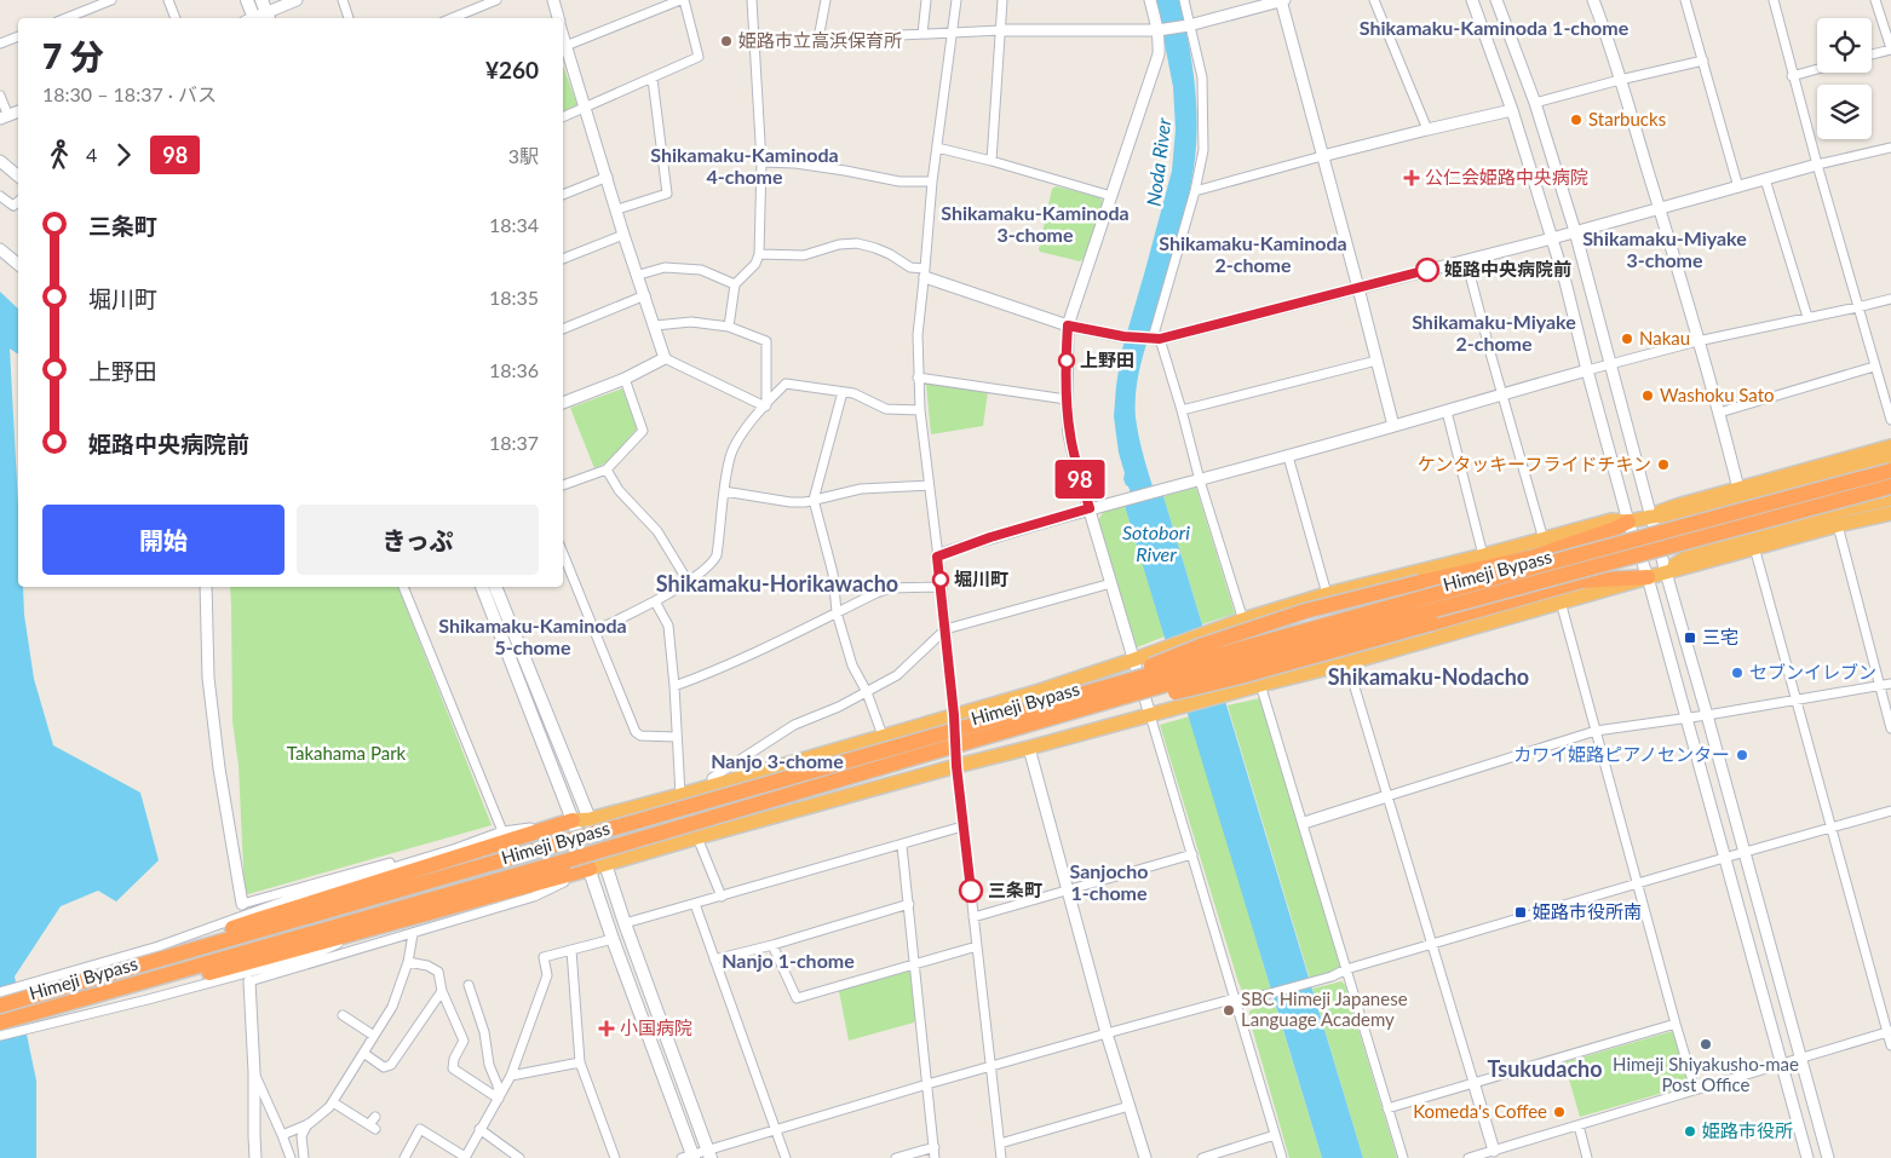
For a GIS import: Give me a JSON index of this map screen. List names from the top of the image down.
{
  "streets": {
    "highway": ["Himeji Bypass"]
  },
  "districts": [
    "Shikamaku-Kaminoda 1-chome",
    "Shikamaku-Kaminoda 4-chome",
    "Shikamaku-Kaminoda 3-chome",
    "Shikamaku-Miyake 3-chome",
    "Shikamaku-Kaminoda 2-chome",
    "Shikamaku-Miyake 2-chome",
    "Shikamaku-Horikawacho",
    "Shikamaku-Kaminoda 5-chome",
    "Shikamaku-Nodacho",
    "Nanjo 3-chome",
    "Sanjocho 1-chome",
    "Nanjo 1-chome",
    "Tsukudacho"
  ],
  "water": ["Noda River", "Sotobori River"],
  "parks": ["Takahama Park"],
  "places": {
    "other": [
      "姫路市立高浜保育所",
      "Starbucks",
      "姫路中央病院前",
      "Nakau",
      "上野田",
      "Washoku Sato",
      "ケンタッキーフライドチキン",
      "堀川町",
      "セブンイレブン",
      "カワイ姫路ピアノセンター",
      "三条町",
      "SBC Himeji Japanese Language Academy",
      "Himeji Shiyakusho-mae Post Office",
      "Komeda's Coffee",
      "姫路市役所"
    ],
    "health": ["公仁会姫路中央病院", "小国病院"],
    "transit": ["三宅", "姫路市役所南"]
  },
  "lines": ["bus line 98"],
  "page": {
    "on_map": "98",
    "heading": ["7 分", "18:30 – 18:37 · バス", "¥260"],
    "legs": ["4", "98", "3駅"],
    "list": [
      {
        "name": "三条町",
        "value": "18:34"
      },
      {
        "name": "堀川町",
        "value": "18:35"
      },
      {
        "name": "上野田",
        "value": "18:36"
      },
      {
        "name": "姫路中央病院前",
        "value": "18:37"
      }
    ],
    "buttons": ["開始", "きっぷ"]
  }
}
